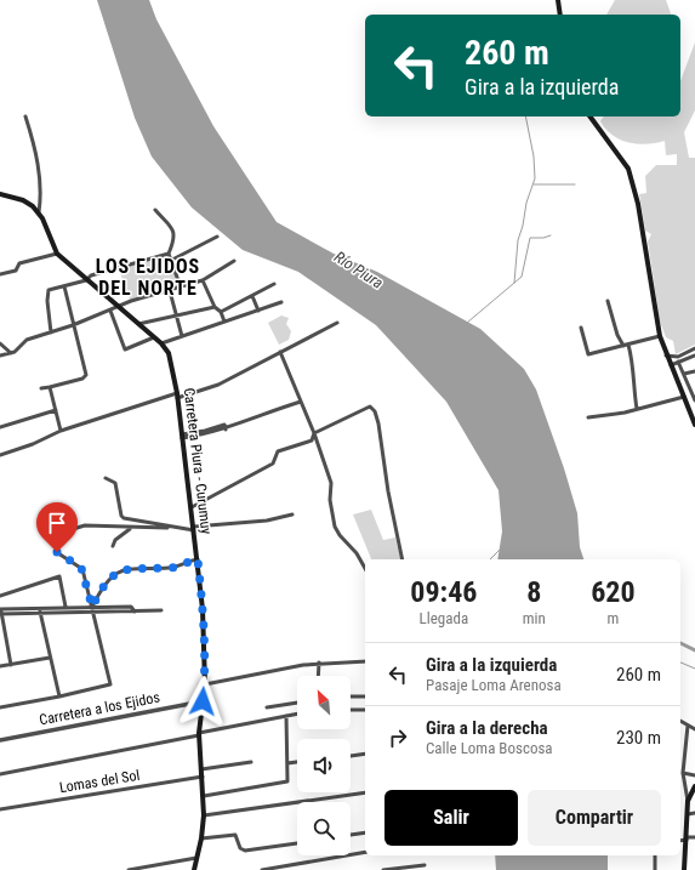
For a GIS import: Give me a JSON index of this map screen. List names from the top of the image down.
{
  "streets": {
    "main road": ["Carretera Piura - Curumuy"],
    "street": ["Carretera a los Ejidos", "Lomas del Sol"]
  },
  "crossings": [
    ["Carretera Piura - Curumuy", "Carretera a los Ejidos"],
    ["Carretera Piura - Curumuy", "Lomas del Sol"]
  ],
  "districts": ["LOS EJIDOS DEL NORTE"],
  "water": ["Río Piura"],
  "north": "top left",
  "page": {
    "turn": ["260 m", "Gira a la izquierda"],
    "eta": [
      "09:46",
      "Llegada",
      "8",
      "min",
      "620",
      "m"
    ],
    "list": [
      {
        "name": "Gira a la izquierda",
        "note": "Pasaje Loma Arenosa",
        "value": "260 m"
      },
      {
        "name": "Gira a la derecha",
        "note": "Calle Loma Boscosa",
        "value": "230 m"
      }
    ],
    "buttons": ["Salir", "Compartir"]
  }
}
